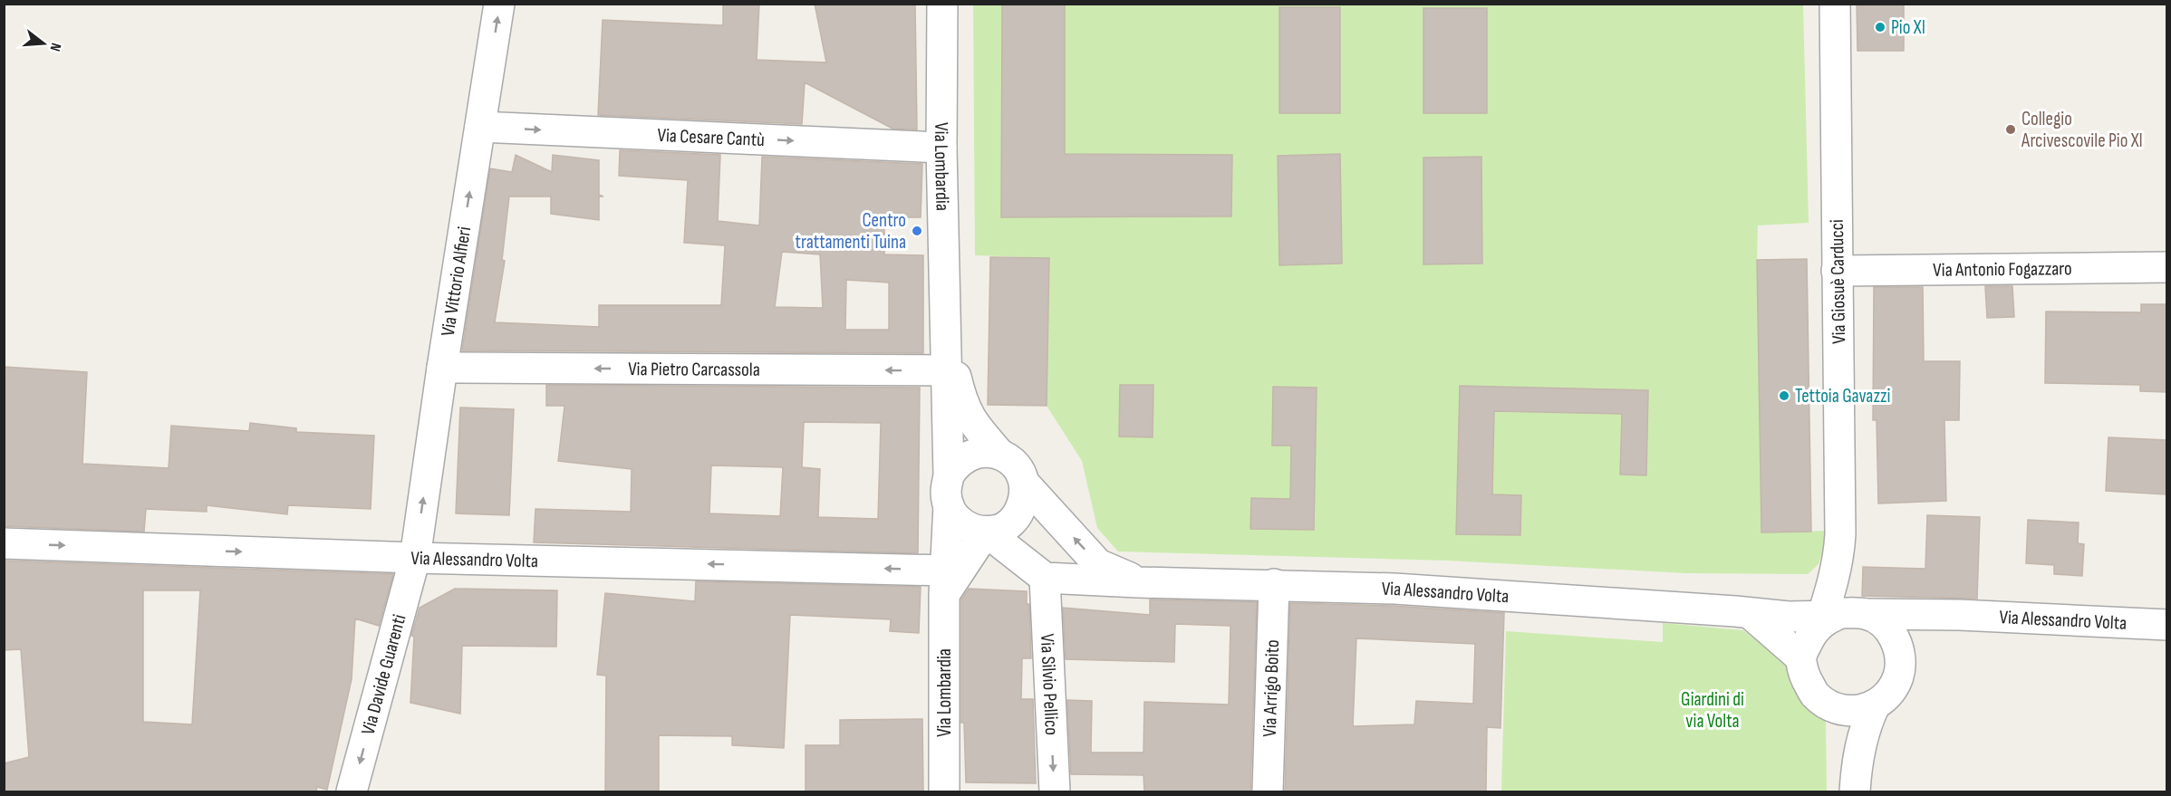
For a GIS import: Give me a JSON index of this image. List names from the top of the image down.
{
  "streets": {
    "street": [
      "Via Cesare Cantù",
      "Via Lombardia",
      "Via Antonio Fogazzaro",
      "Via Vittorio Alfieri",
      "Via Giosuè Carducci",
      "Via Pietro Carcassola",
      "Via Alessandro Volta",
      "Via Davide Guarenti",
      "Via Silvio Pellico",
      "Via Arrigo Boito"
    ]
  },
  "crossings": [
    ["Via Cesare Cantù", "Via Lombardia"],
    ["Via Cesare Cantù", "Via Vittorio Alfieri"],
    ["Via Lombardia", "Via Pietro Carcassola"],
    ["Via Lombardia", "Via Alessandro Volta"],
    ["Via Antonio Fogazzaro", "Via Giosuè Carducci"],
    ["Via Vittorio Alfieri", "Via Pietro Carcassola"],
    ["Via Vittorio Alfieri", "Via Alessandro Volta"],
    ["Via Vittorio Alfieri", "Via Davide Guarenti"],
    ["Via Giosuè Carducci", "Via Alessandro Volta"],
    ["Via Alessandro Volta", "Via Davide Guarenti"],
    ["Via Alessandro Volta", "Via Silvio Pellico"],
    ["Via Alessandro Volta", "Via Arrigo Boito"]
  ],
  "one_way": [
    "Via Cesare Cantù",
    "Via Vittorio Alfieri",
    "Via Pietro Carcassola",
    "Via Davide Guarenti",
    "Via Silvio Pellico"
  ],
  "parks": ["Giardini di via Volta"],
  "places": [
    "Pio XI",
    "Collegio Arcivescovile Pio XI",
    "Centro trattamenti Tuina",
    "Tettoia Gavazzi"
  ],
  "north": "right"
}
